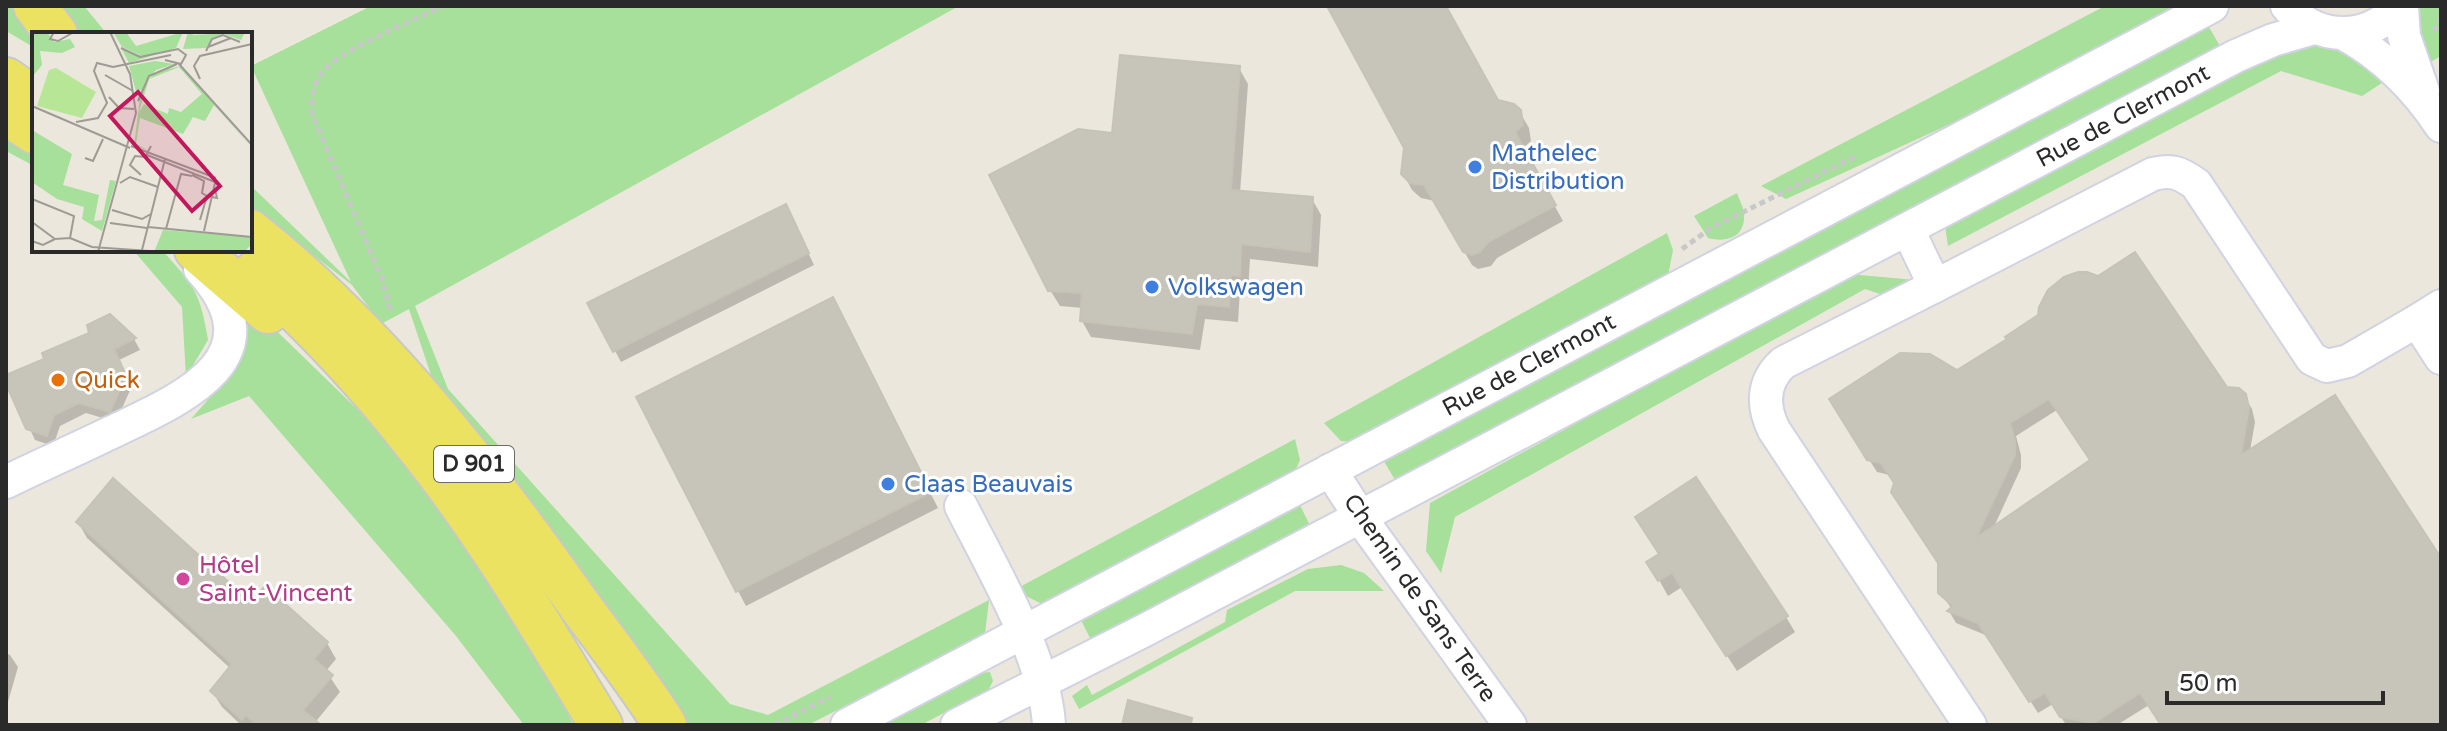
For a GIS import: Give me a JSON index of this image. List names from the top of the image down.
{
  "streets": {
    "main road": ["D 901"],
    "street": ["Rue de Clermont", "Chemin de Sans Terre"]
  },
  "crossings": [
    ["Rue de Clermont", "Chemin de Sans Terre"]
  ],
  "places": [
    "Mathelec Distribution",
    "Volkswagen",
    "Quick",
    "Claas Beauvais",
    "Hôtel Saint-Vincent"
  ],
  "scale_bar": "50 m"
}
